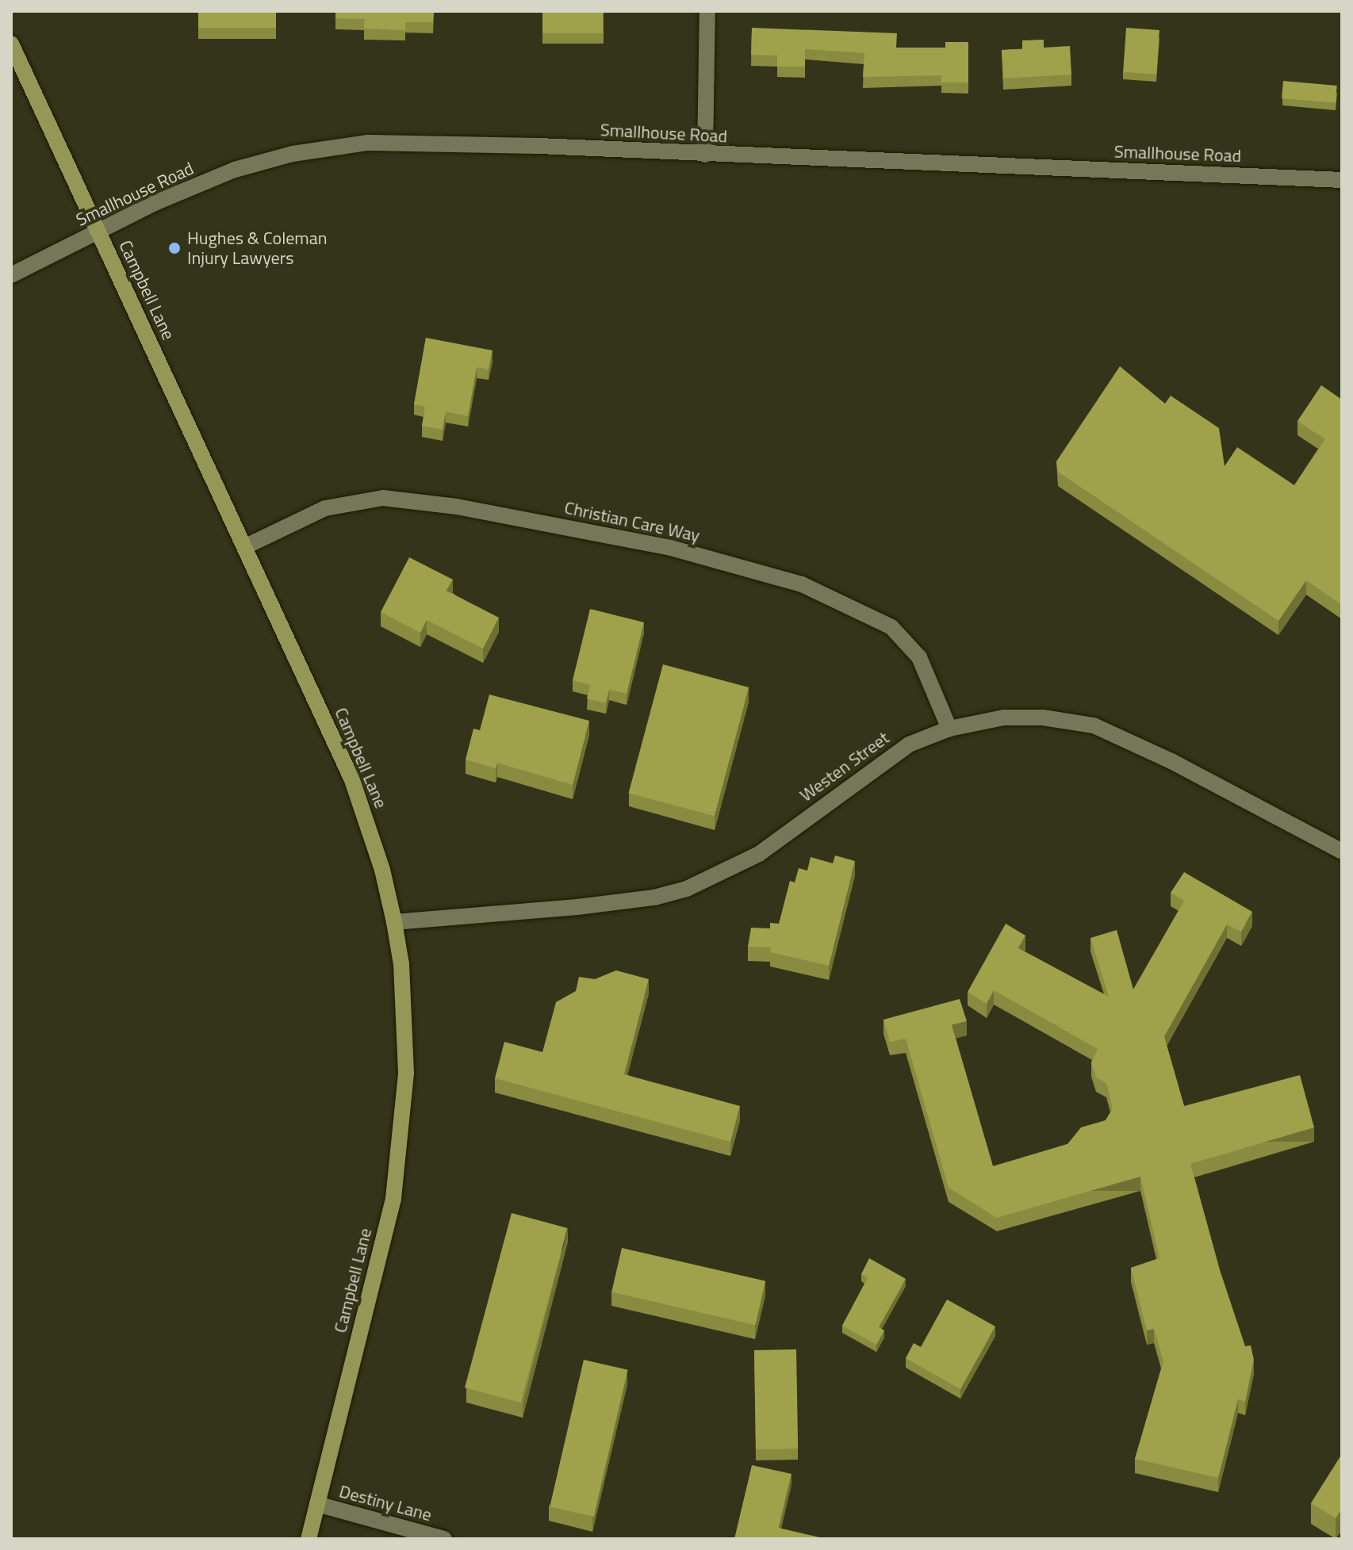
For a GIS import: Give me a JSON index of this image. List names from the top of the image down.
{
  "streets": {
    "main road": ["Campbell Lane"],
    "street": [
      "Smallhouse Road",
      "Christian Care Way",
      "Westen Street",
      "Destiny Lane"
    ]
  },
  "crossings": [
    ["Smallhouse Road", "Campbell Lane"],
    ["Campbell Lane", "Christian Care Way"],
    ["Campbell Lane", "Westen Street"],
    ["Campbell Lane", "Destiny Lane"],
    ["Christian Care Way", "Westen Street"]
  ],
  "places": ["Hughes & Coleman Injury Lawyers"]
}
